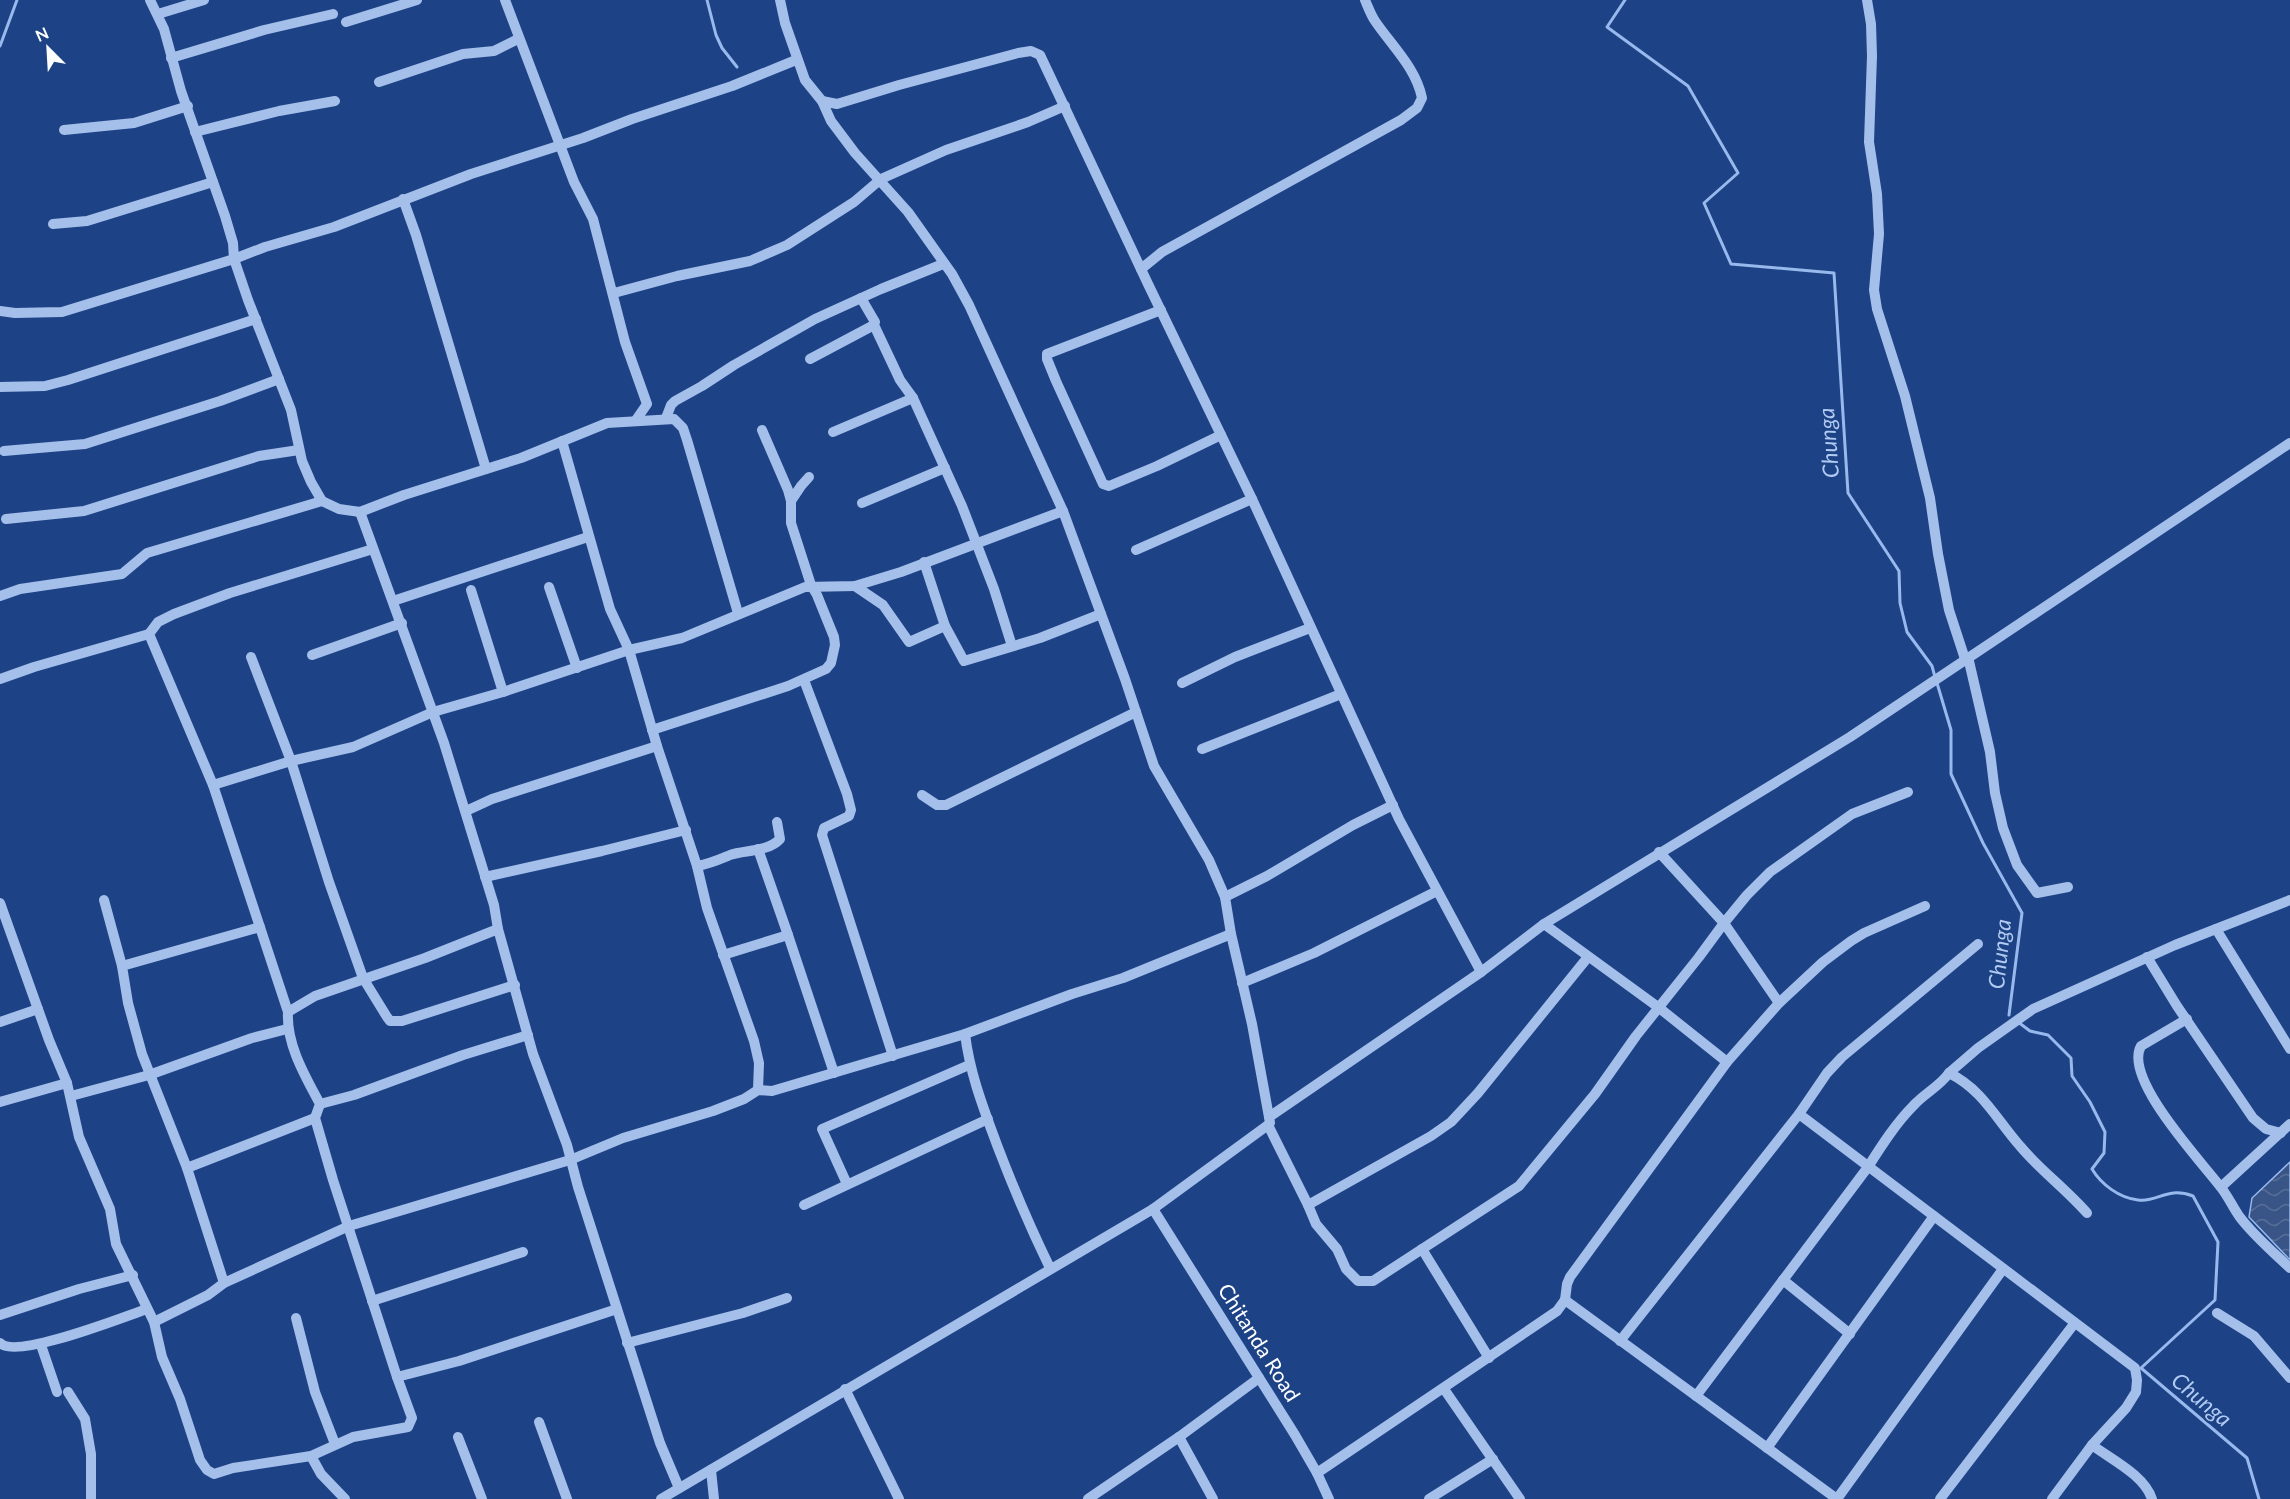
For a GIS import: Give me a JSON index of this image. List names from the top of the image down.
{
  "streets": {
    "street": ["Chitanda Road"]
  },
  "water": ["Chunga"],
  "north": "top left"
}
